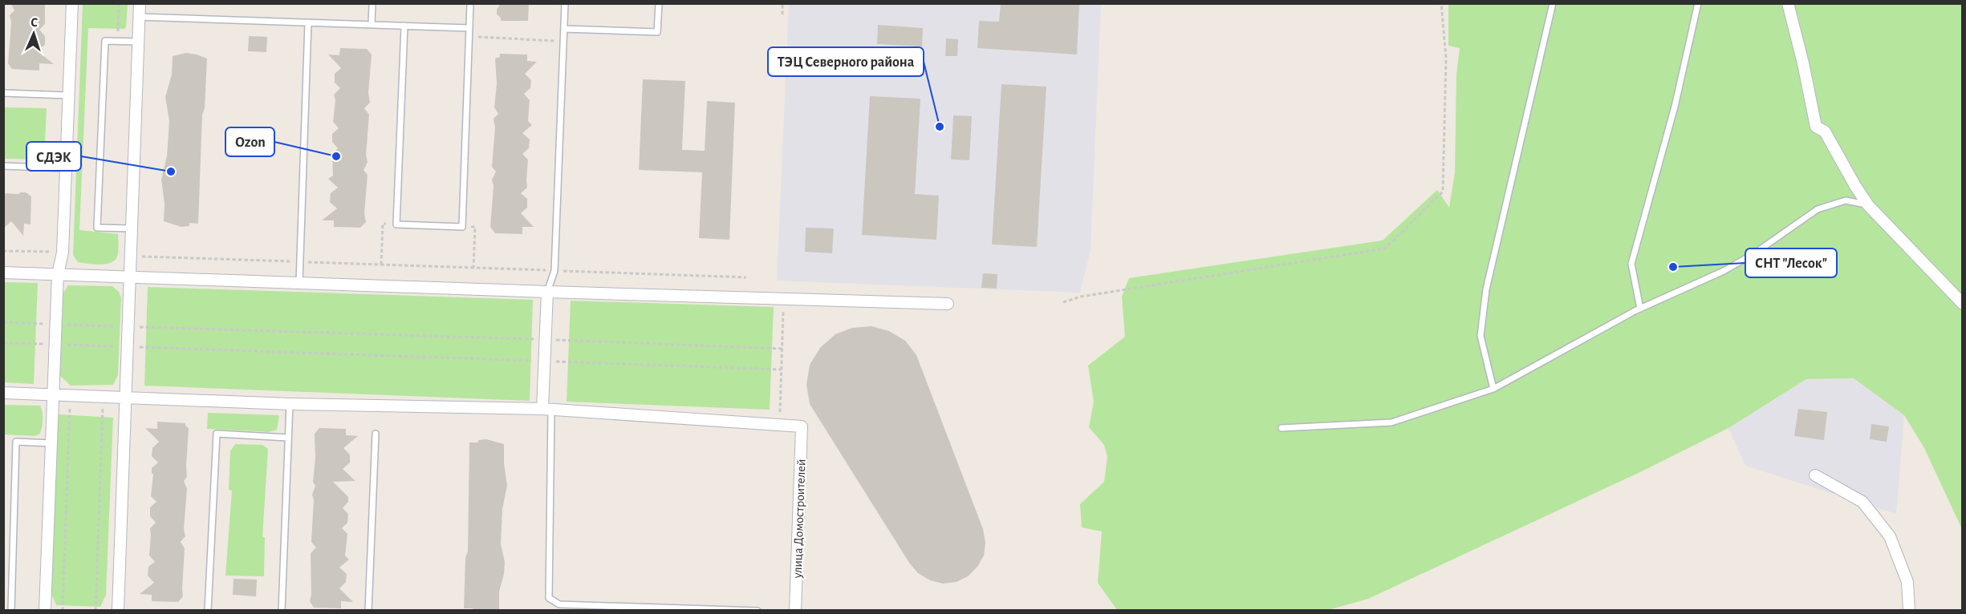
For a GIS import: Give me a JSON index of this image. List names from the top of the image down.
{
  "streets": {
    "street": ["улица Домостроителей"]
  },
  "places": [
    "ТЭЦ Северного района",
    "Ozon",
    "СДЭК",
    "СНТ \"Лесок\""
  ],
  "north": "top"
}
